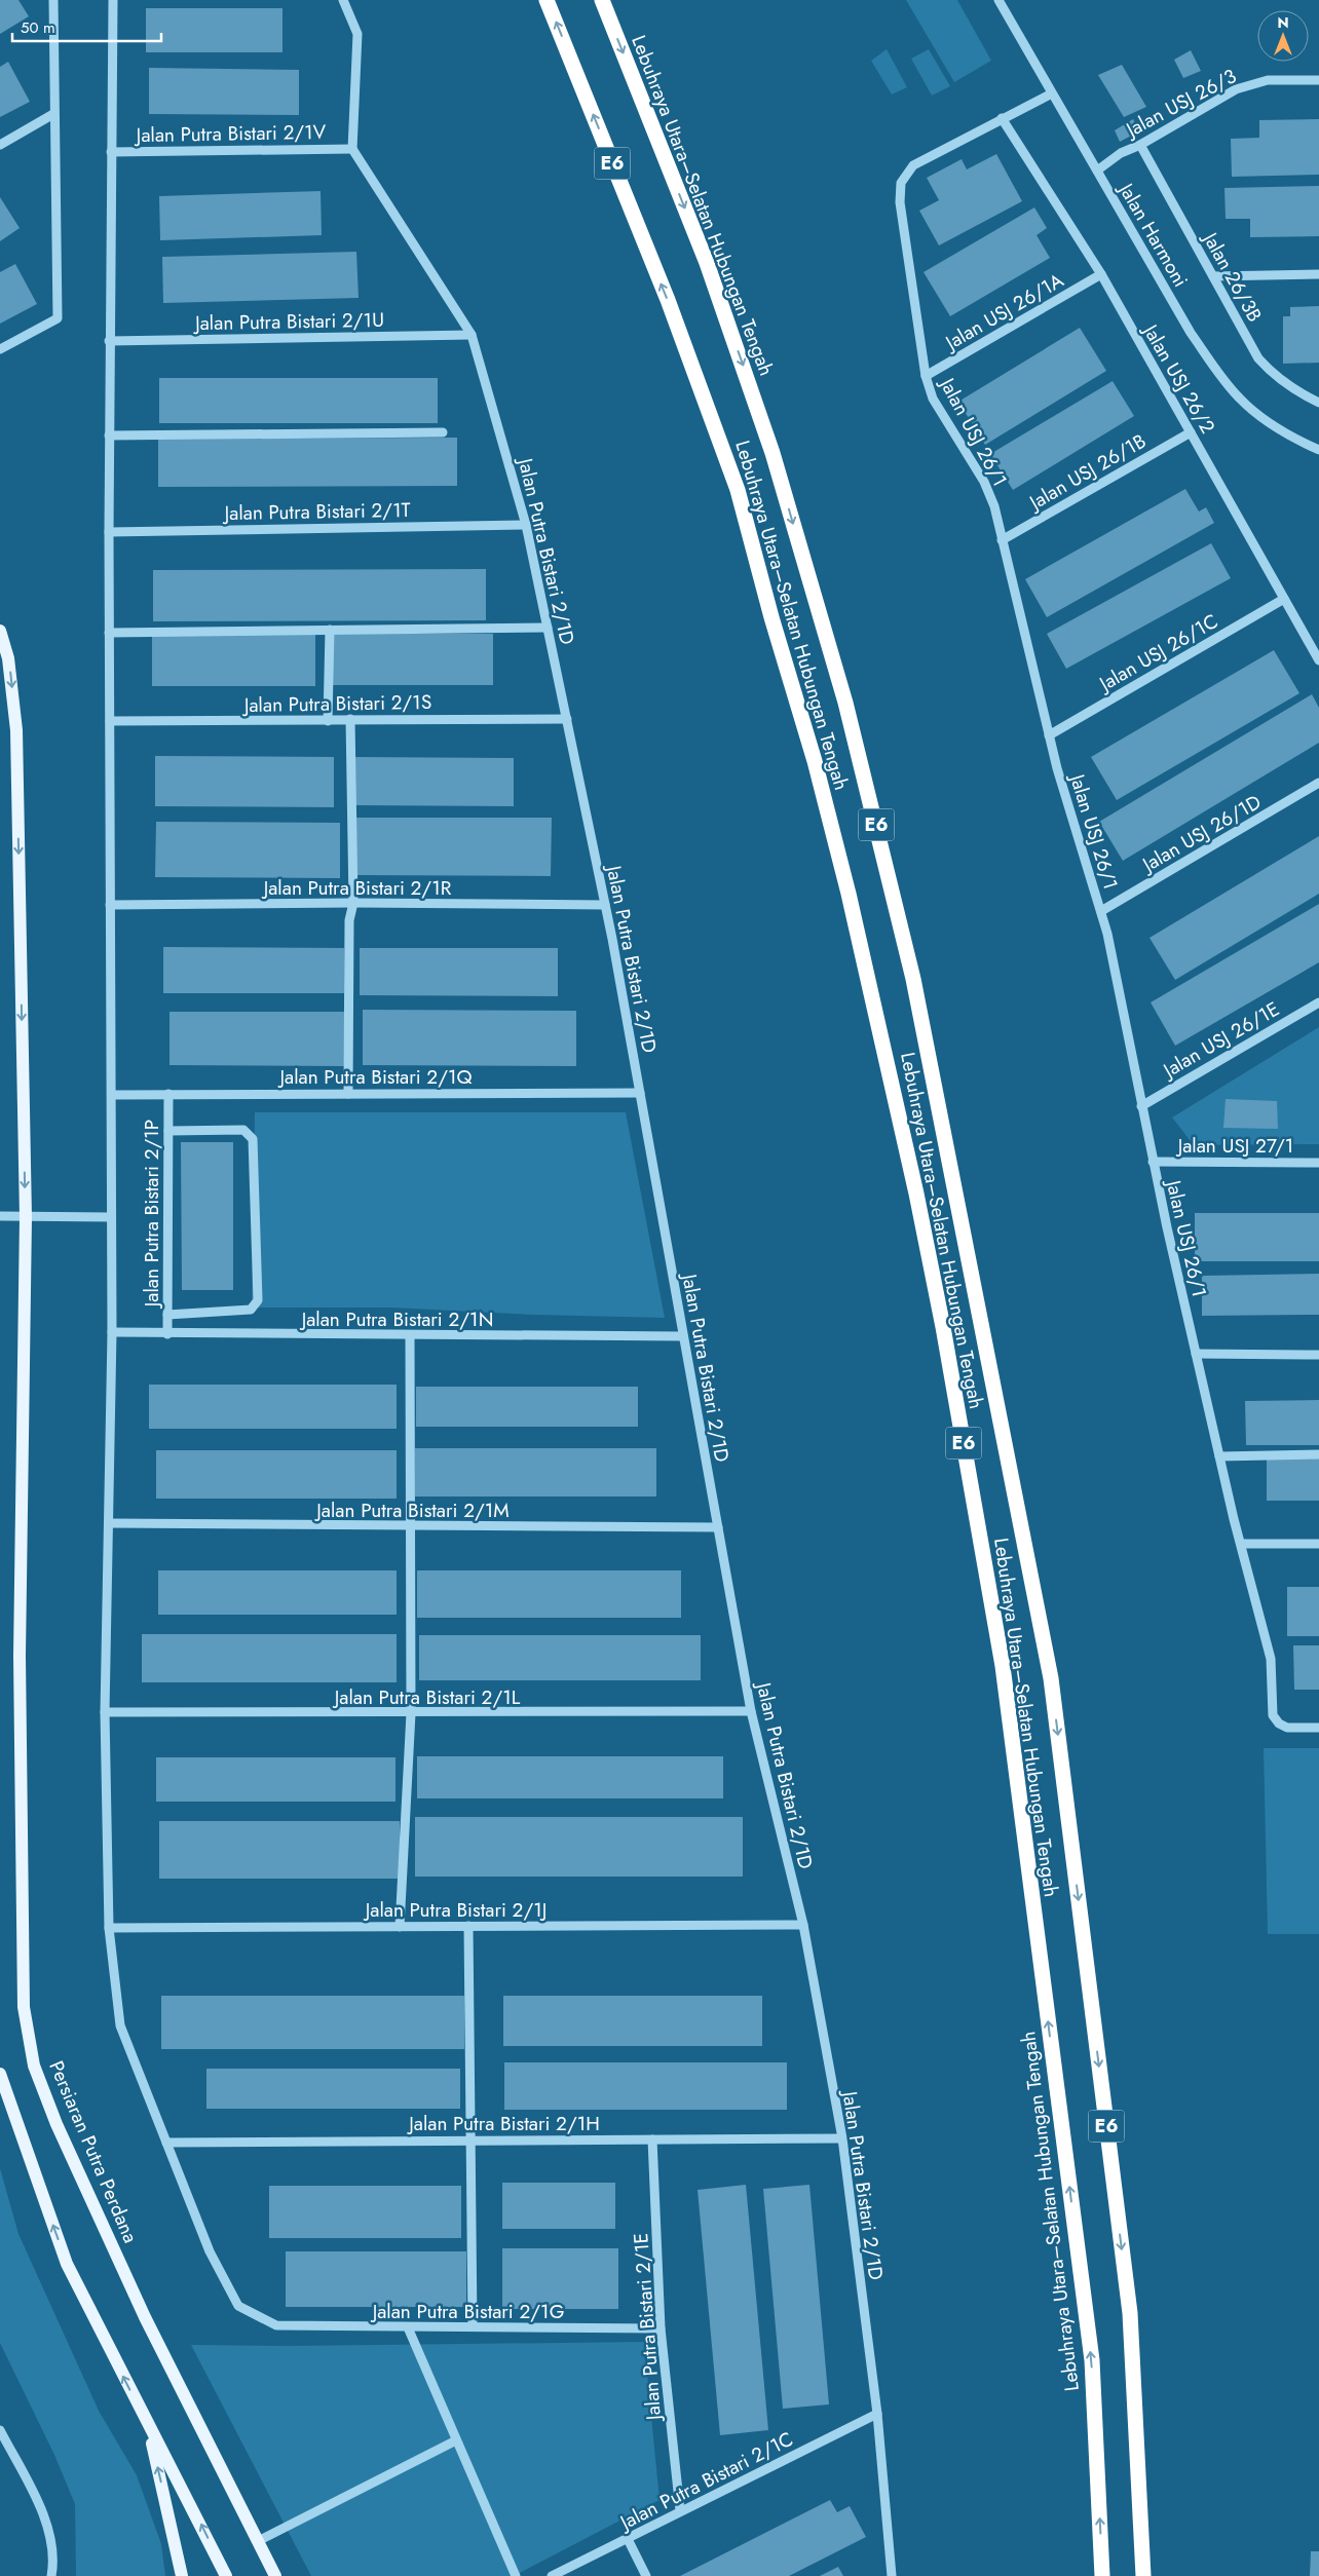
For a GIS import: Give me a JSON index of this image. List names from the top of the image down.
{
  "streets": {
    "highway": ["E6", "Lebuhraya Utara–Selatan Hubungan Tengah"],
    "main road": ["Persiaran Putra Perdana"],
    "street": [
      "Jalan USJ 26/3",
      "Jalan Putra Bistari 2/1V",
      "Jalan Harmoni",
      "Jalan 26/3B",
      "Jalan USJ 26/1A",
      "Jalan Putra Bistari 2/1U",
      "Jalan USJ 26/2",
      "Jalan USJ 26/1",
      "Jalan USJ 26/1B",
      "Jalan Putra Bistari 2/1T",
      "Jalan Putra Bistari 2/1D",
      "Jalan USJ 26/1C",
      "Jalan Putra Bistari 2/1S",
      "Jalan USJ 26/1D",
      "Jalan Putra Bistari 2/1R",
      "Jalan USJ 26/1E",
      "Jalan Putra Bistari 2/1Q",
      "Jalan USJ 27/1",
      "Jalan Putra Bistari 2/1P",
      "Jalan Putra Bistari 2/1N",
      "Jalan Putra Bistari 2/1M",
      "Jalan Putra Bistari 2/1L",
      "Jalan Putra Bistari 2/1J",
      "Jalan Putra Bistari 2/1H",
      "Jalan Putra Bistari 2/1G",
      "Jalan Putra Bistari 2/1E",
      "Jalan Putra Bistari 2/1C"
    ]
  },
  "crossings": [
    ["Jalan USJ 26/3", "Jalan Harmoni"],
    ["Jalan USJ 26/3", "Jalan 26/3B"],
    ["Jalan Putra Bistari 2/1V", "Jalan Putra Bistari 2/1D"],
    ["Jalan Harmoni", "Jalan USJ 26/1"],
    ["Jalan USJ 26/1A", "Jalan USJ 26/2"],
    ["Jalan USJ 26/1A", "Jalan USJ 26/1"],
    ["Jalan Putra Bistari 2/1U", "Jalan Putra Bistari 2/1D"],
    ["Jalan USJ 26/2", "Jalan USJ 26/1"],
    ["Jalan USJ 26/2", "Jalan USJ 26/1B"],
    ["Jalan USJ 26/2", "Jalan USJ 26/1C"],
    ["Jalan USJ 26/1", "Jalan USJ 26/1B"],
    ["Jalan USJ 26/1", "Jalan USJ 26/1C"],
    ["Jalan USJ 26/1", "Jalan USJ 26/1D"],
    ["Jalan USJ 26/1", "Jalan USJ 26/1E"],
    ["Jalan USJ 26/1", "Jalan USJ 27/1"],
    ["Jalan Putra Bistari 2/1T", "Jalan Putra Bistari 2/1D"],
    ["Jalan Putra Bistari 2/1D", "Jalan Putra Bistari 2/1S"],
    ["Jalan Putra Bistari 2/1D", "Jalan Putra Bistari 2/1R"],
    ["Jalan Putra Bistari 2/1D", "Jalan Putra Bistari 2/1Q"],
    ["Jalan Putra Bistari 2/1D", "Jalan Putra Bistari 2/1N"],
    ["Jalan Putra Bistari 2/1D", "Jalan Putra Bistari 2/1M"],
    ["Jalan Putra Bistari 2/1D", "Jalan Putra Bistari 2/1L"],
    ["Jalan Putra Bistari 2/1D", "Jalan Putra Bistari 2/1J"],
    ["Jalan Putra Bistari 2/1D", "Jalan Putra Bistari 2/1H"],
    ["Jalan Putra Bistari 2/1D", "Jalan Putra Bistari 2/1C"],
    ["Jalan Putra Bistari 2/1Q", "Jalan Putra Bistari 2/1P"],
    ["Jalan Putra Bistari 2/1P", "Jalan Putra Bistari 2/1N"],
    ["Jalan Putra Bistari 2/1H", "Jalan Putra Bistari 2/1G"],
    ["Jalan Putra Bistari 2/1H", "Jalan Putra Bistari 2/1E"],
    ["Jalan Putra Bistari 2/1G", "Jalan Putra Bistari 2/1E"],
    ["Jalan Putra Bistari 2/1E", "Jalan Putra Bistari 2/1C"]
  ],
  "scale_bar": "50 m",
  "north": "top"
}
